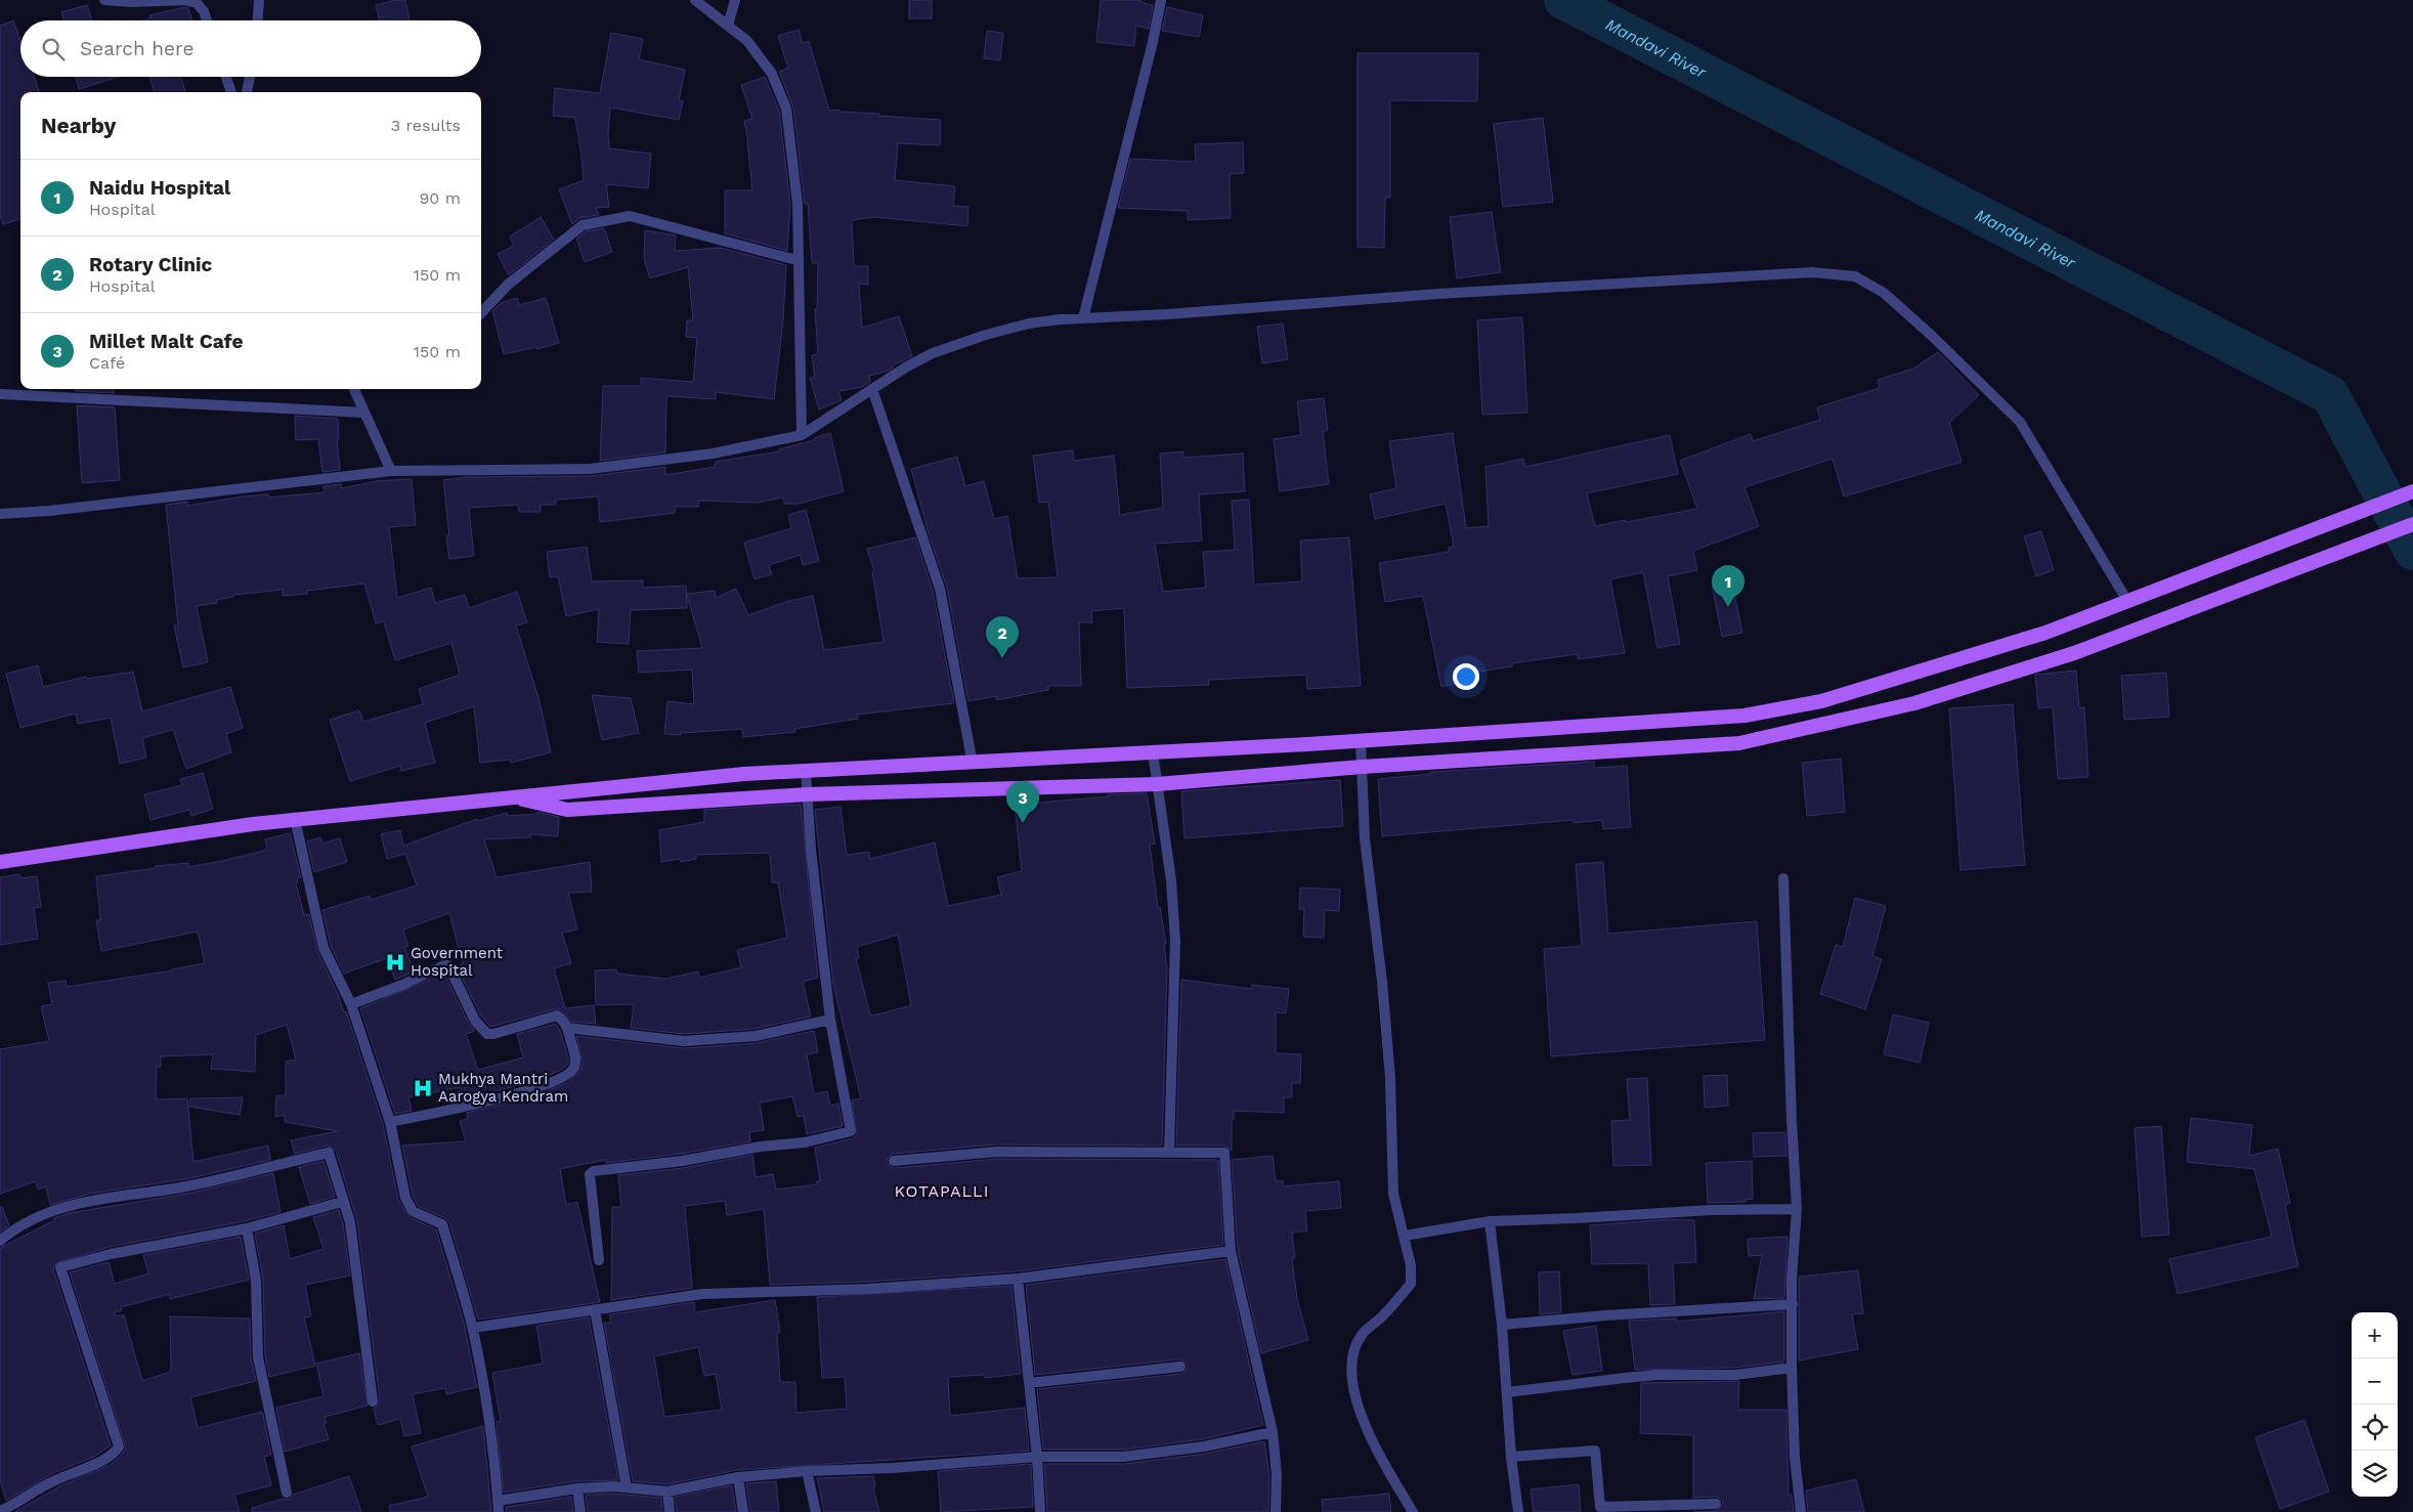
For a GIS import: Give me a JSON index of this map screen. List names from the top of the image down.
{
  "districts": ["KOTAPALLI"],
  "water": ["Mandavi River"],
  "places": {
    "hospital": ["Government Hospital", "Mukhya Mantri Aarogya Kendram"]
  },
  "page": {
    "search": "Search here",
    "heading": ["Nearby", "3 results"],
    "list": [
      {
        "mark": "1",
        "name": "Naidu Hospital",
        "note": "Hospital",
        "value": "90 m"
      },
      {
        "mark": "2",
        "name": "Rotary Clinic",
        "note": "Hospital",
        "value": "150 m"
      },
      {
        "mark": "3",
        "name": "Millet Malt Cafe",
        "note": "Café",
        "value": "150 m"
      }
    ],
    "pins": ["1", "2", "3"],
    "map_buttons": ["+", "−"]
  }
}
